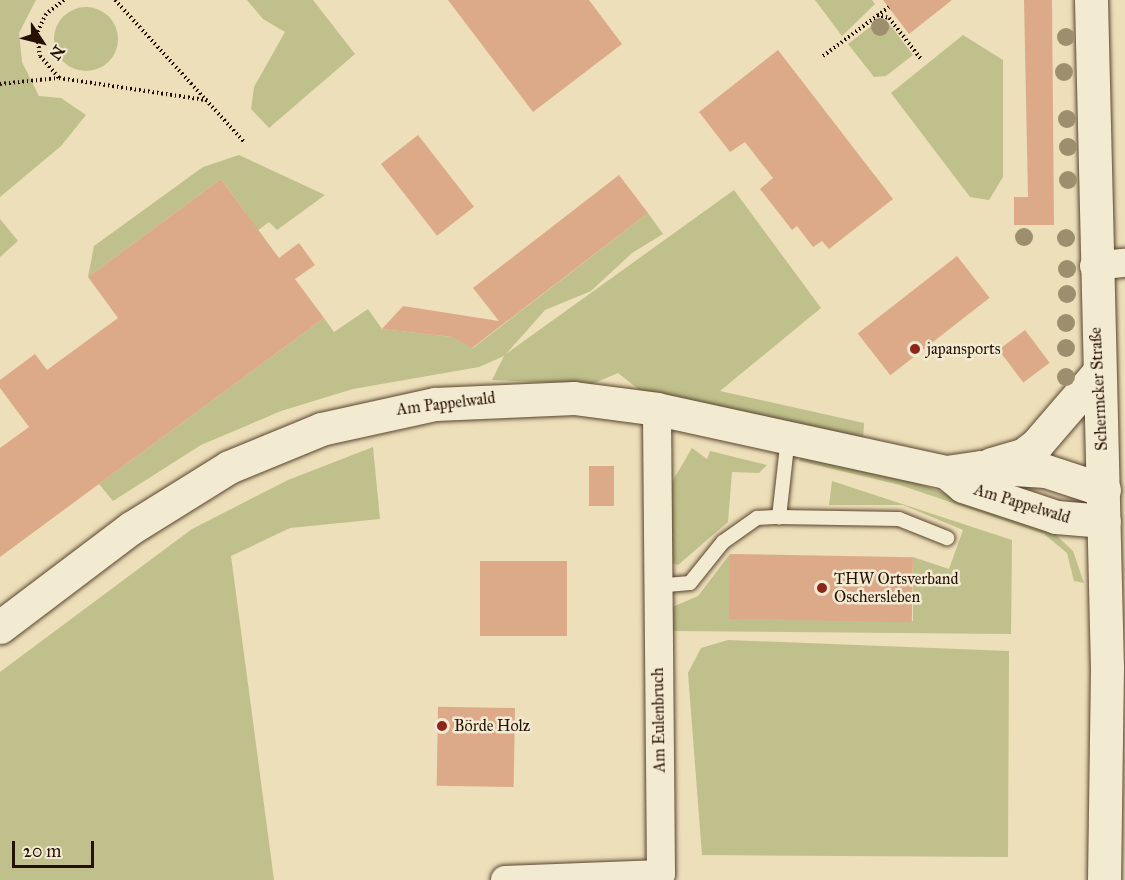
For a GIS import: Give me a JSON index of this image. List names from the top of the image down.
{
  "streets": {
    "street": ["Schermcker Straße", "Am Pappelwald", "Am Eulenbruch"]
  },
  "crossings": [
    ["Schermcker Straße", "Am Pappelwald"],
    ["Am Pappelwald", "Am Eulenbruch"]
  ],
  "places": ["japansports", "THW Ortsverband Oschersleben", "Börde Holz"],
  "scale_bar": "20 m",
  "north": "bottom right"
}
